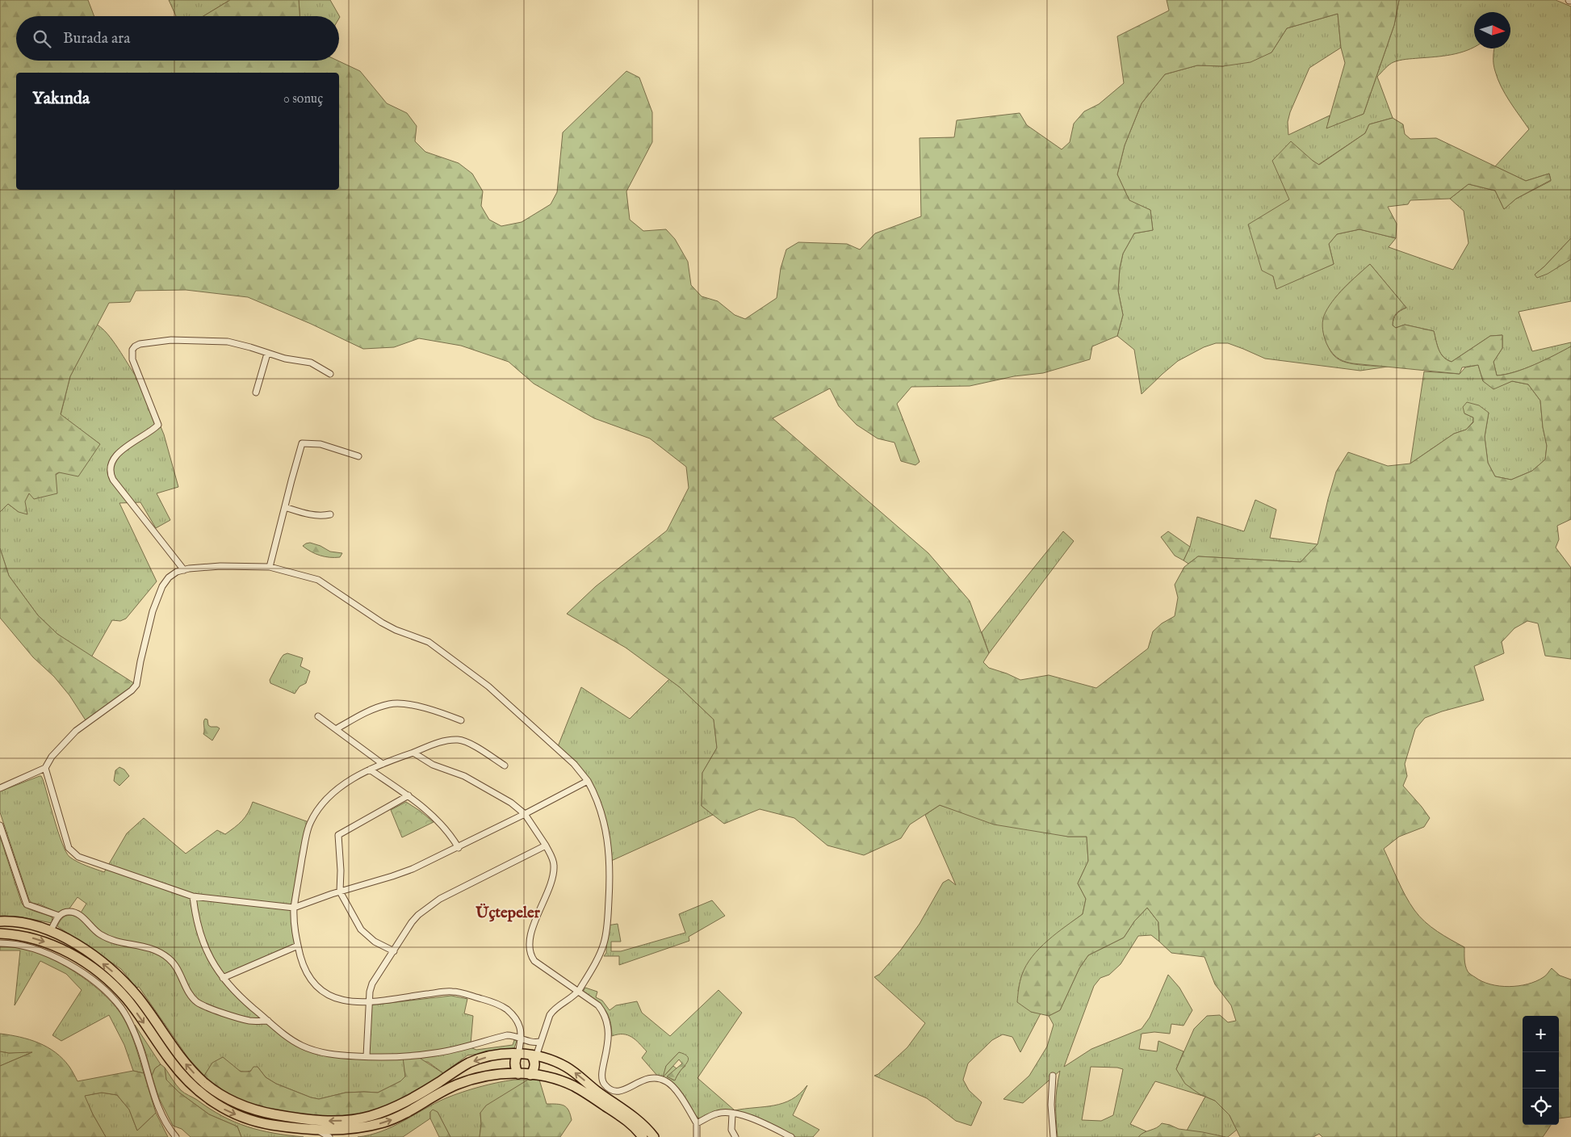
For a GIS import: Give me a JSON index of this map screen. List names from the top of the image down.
{
  "districts": ["Üçtepeler"],
  "north": "right",
  "page": {
    "search": "Burada ara",
    "heading": ["Yakında", "0 sonuç"],
    "map_buttons": ["+", "−"]
  }
}
